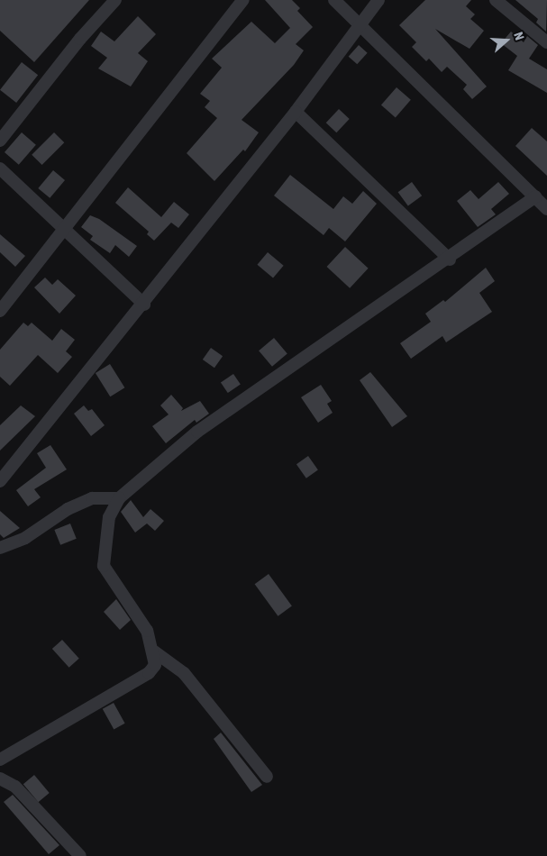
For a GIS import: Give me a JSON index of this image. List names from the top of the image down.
{
  "north": "right"
}
